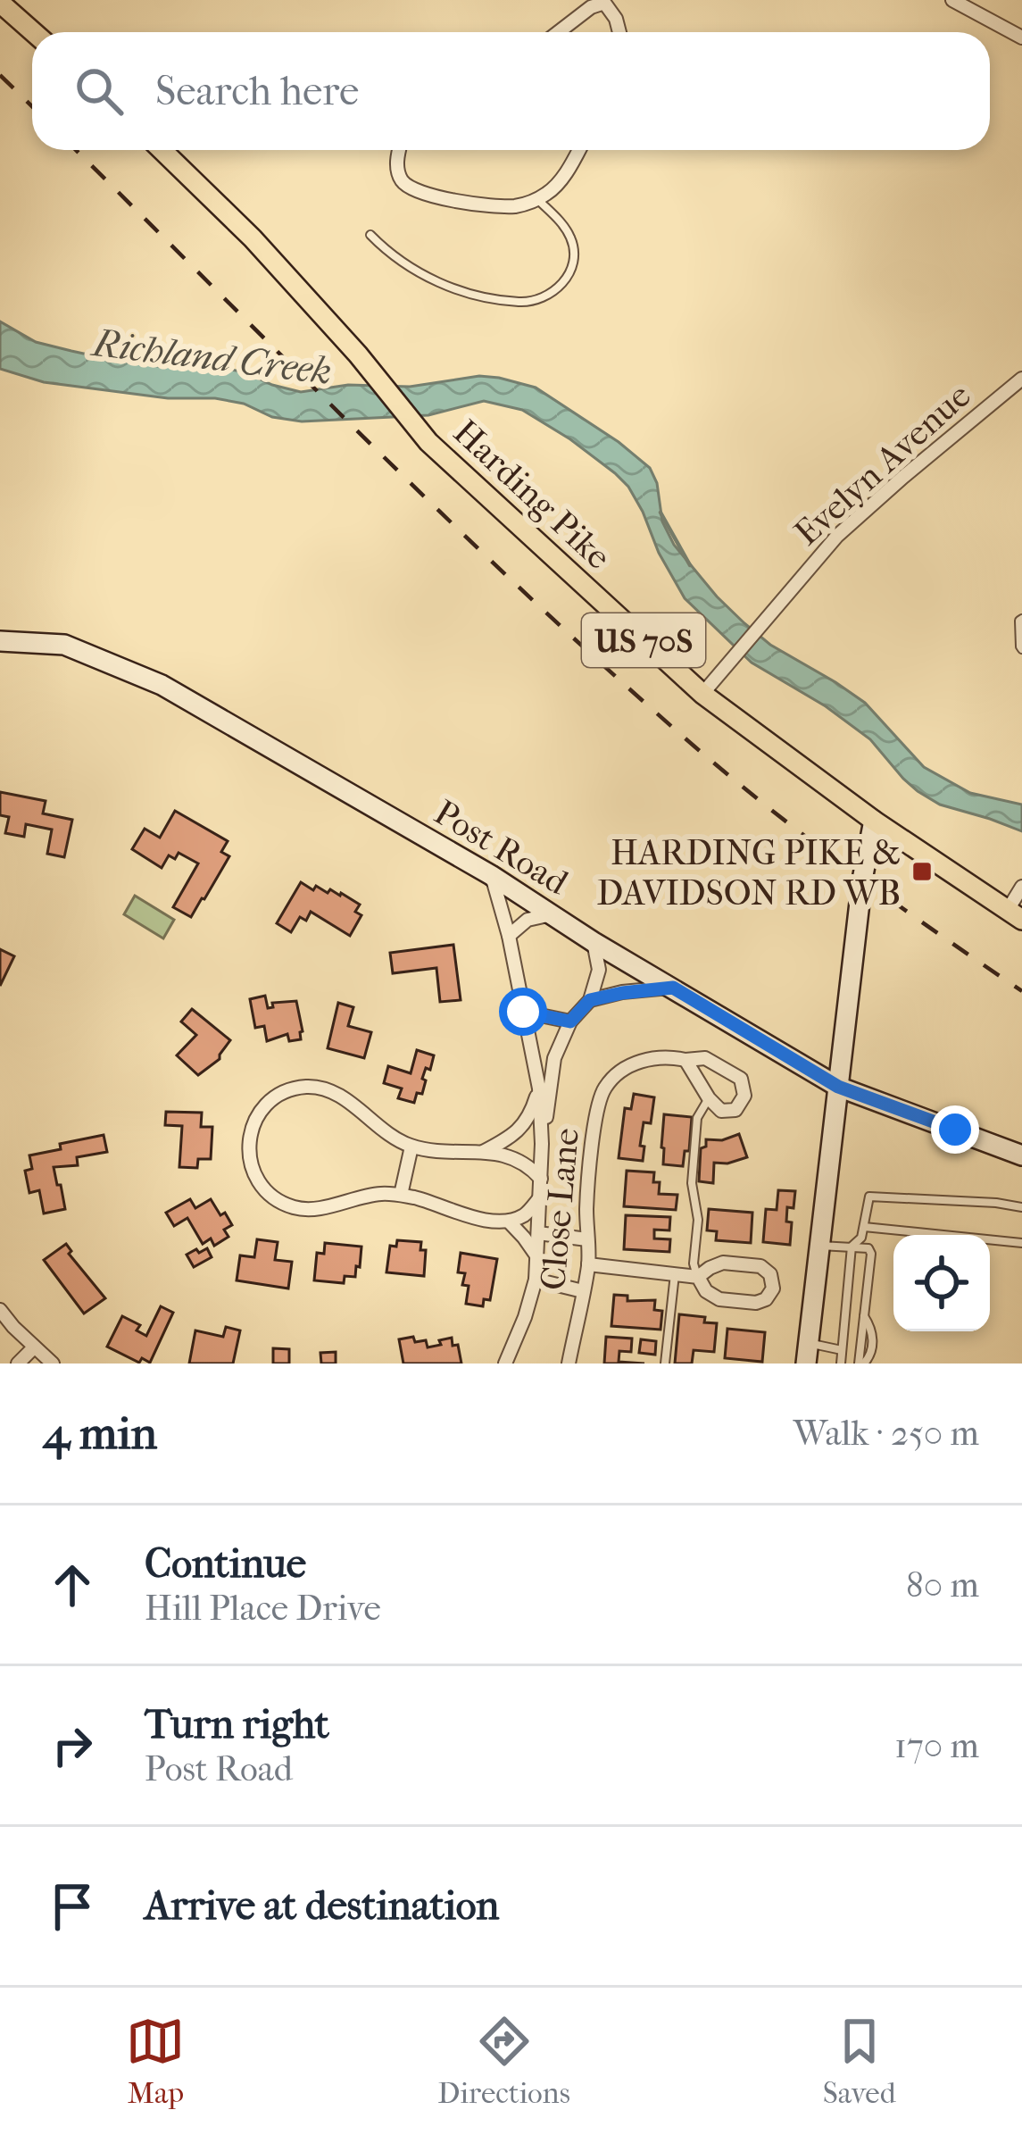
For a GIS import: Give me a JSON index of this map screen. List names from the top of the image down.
{
  "streets": {
    "main road": ["Harding Pike", "US 70S"],
    "street": ["Evelyn Avenue", "Post Road", "Close Lane"]
  },
  "crossings": [
    ["Evelyn Avenue", "Harding Pike"]
  ],
  "water": ["Richland Creek"],
  "places": {
    "transit": ["HARDING PIKE & DAVIDSON RD WB"]
  },
  "page": {
    "search": "Search here",
    "heading": ["4 min", "Walk · 250 m"],
    "list": [
      ["Continue", "Hill Place Drive", "80 m"],
      ["Turn right", "Post Road", "170 m"],
      "Arrive at destination"
    ],
    "nav": ["Map", "Directions", "Saved"]
  }
}
